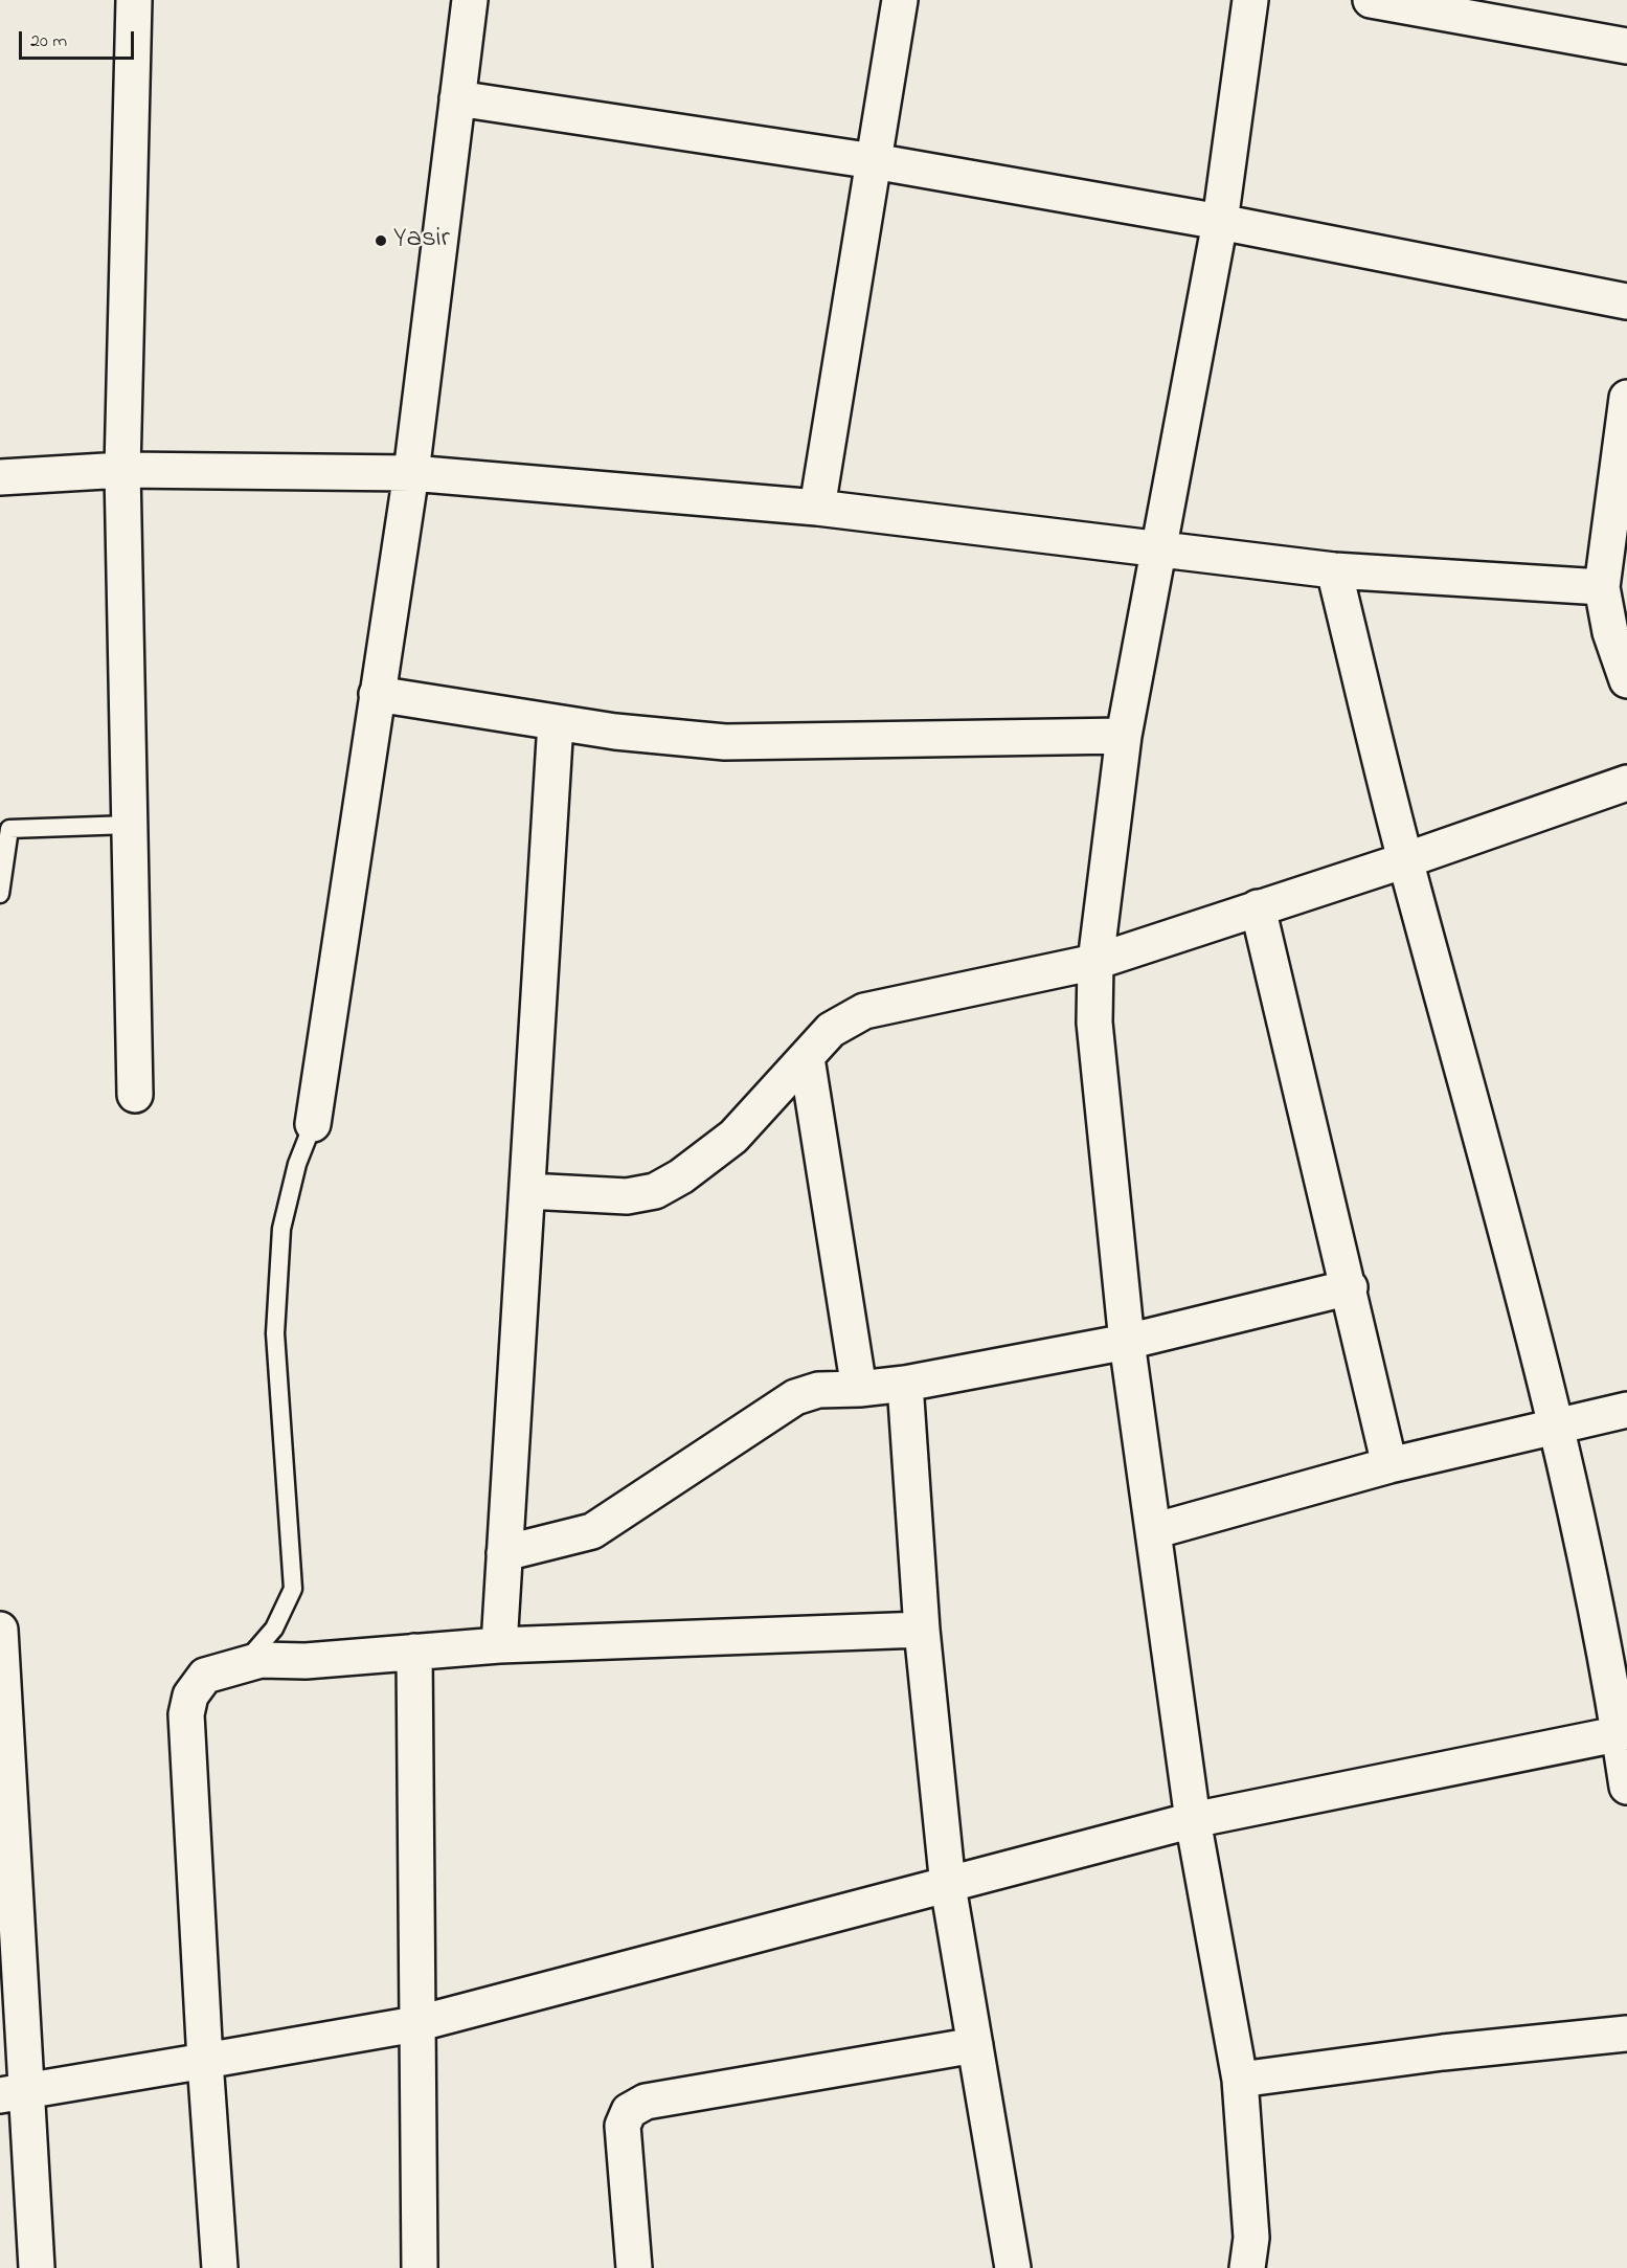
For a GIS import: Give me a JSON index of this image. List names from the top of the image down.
{
  "places": ["Yasir"],
  "scale_bar": "20 m"
}
